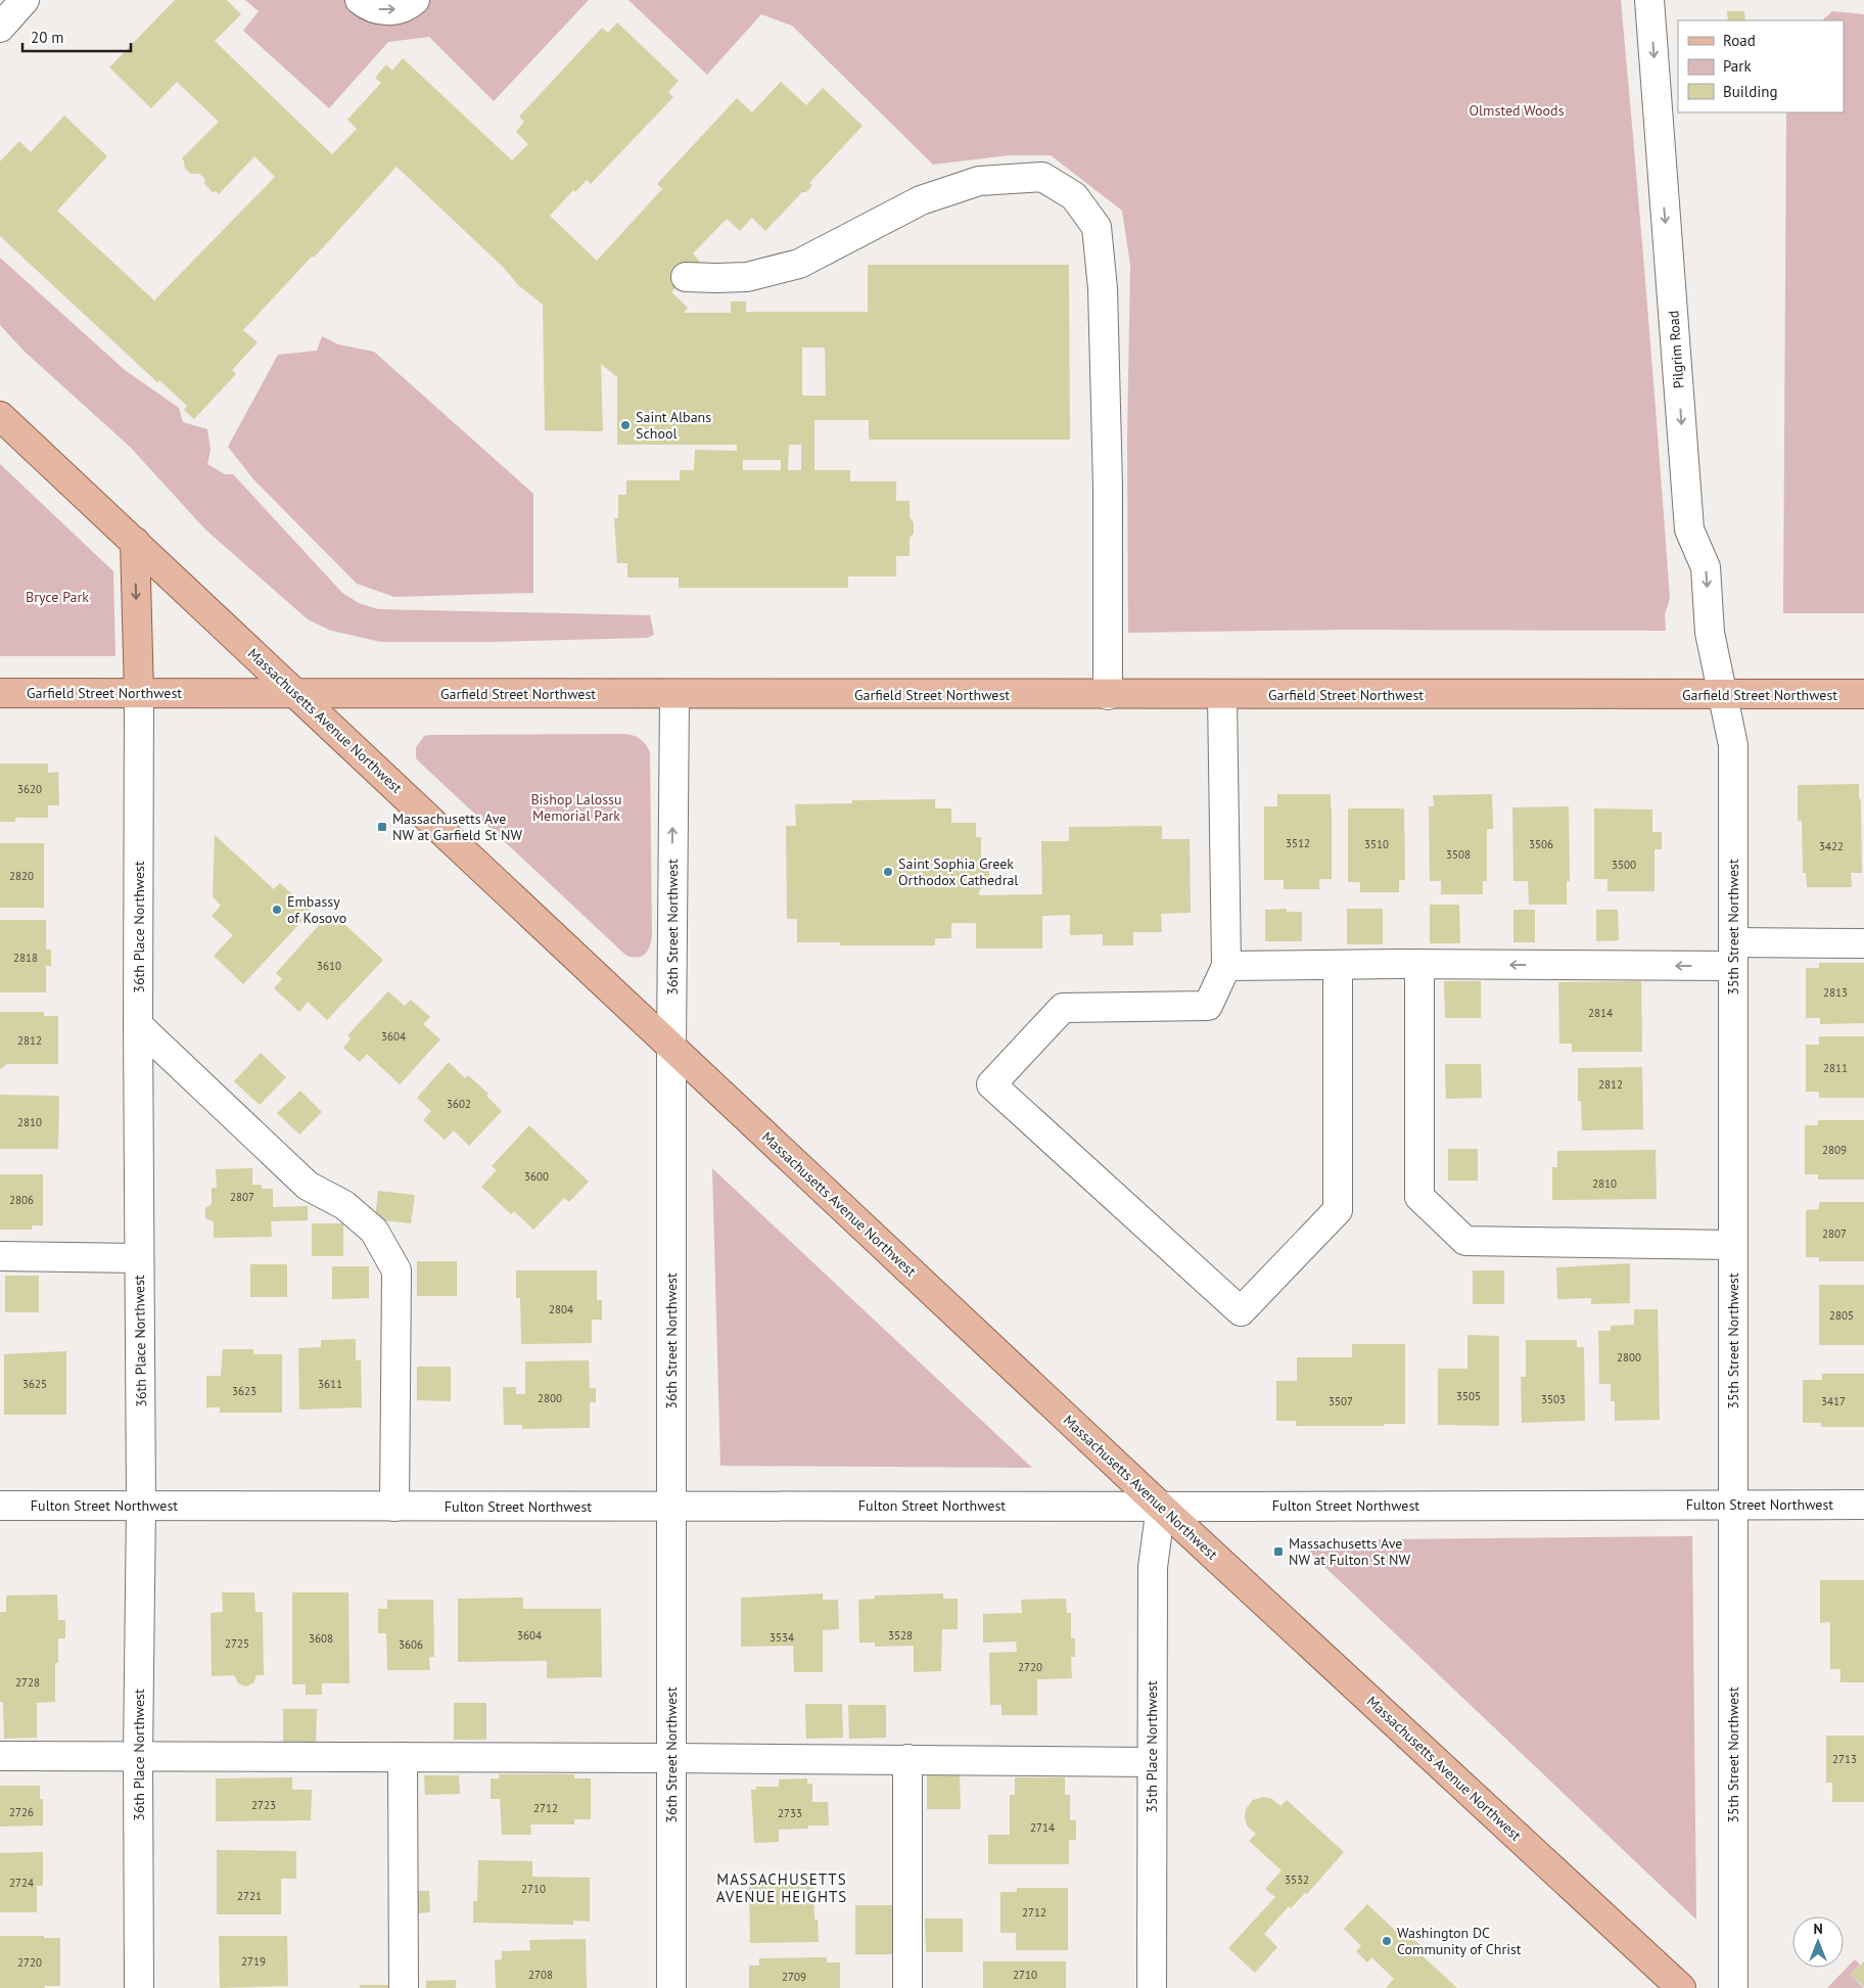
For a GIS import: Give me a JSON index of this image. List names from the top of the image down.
{
  "streets": {
    "main road": ["Garfield Street Northwest", "Massachusetts Avenue Northwest"],
    "street": [
      "Pilgrim Road",
      "36th Place Northwest",
      "36th Street Northwest",
      "35th Street Northwest",
      "Fulton Street Northwest",
      "35th Place Northwest"
    ]
  },
  "crossings": [
    ["Pilgrim Road", "Garfield Street Northwest"],
    ["Pilgrim Road", "35th Street Northwest"],
    ["Garfield Street Northwest", "Massachusetts Avenue Northwest"],
    ["Garfield Street Northwest", "36th Place Northwest"],
    ["Garfield Street Northwest", "36th Street Northwest"],
    ["Garfield Street Northwest", "35th Street Northwest"],
    ["Massachusetts Avenue Northwest", "36th Street Northwest"],
    ["Massachusetts Avenue Northwest", "Fulton Street Northwest"],
    ["Massachusetts Avenue Northwest", "35th Place Northwest"],
    ["36th Place Northwest", "Fulton Street Northwest"],
    ["36th Street Northwest", "Fulton Street Northwest"],
    ["35th Street Northwest", "Fulton Street Northwest"],
    ["Fulton Street Northwest", "35th Place Northwest"]
  ],
  "one_way": ["Pilgrim Road"],
  "districts": ["MASSACHUSETTS AVENUE HEIGHTS"],
  "parks": ["Olmsted Woods", "Bryce Park", "Bishop Lalossu Memorial Park"],
  "places": {
    "other": [
      "Saint Albans School",
      "Saint Sophia Greek Orthodox Cathedral",
      "Embassy of Kosovo",
      "Washington DC Community of Christ"
    ],
    "transit": ["Massachusetts Ave NW at Garfield St NW", "Massachusetts Ave NW at Fulton St NW"]
  },
  "house_numbers": [
    "3620",
    "3512",
    "3510",
    "3506",
    "3422",
    "3508",
    "3500",
    "2820",
    "2818",
    "3610",
    "2813",
    "2814",
    "3604",
    "2812",
    "2811",
    "2812",
    "3602",
    "2810",
    "2809",
    "3600",
    "2810",
    "2807",
    "2806",
    "2807",
    "2804",
    "2805",
    "2800",
    "3625",
    "3611",
    "3623",
    "3505",
    "2800",
    "3503",
    "3507",
    "3417",
    "3604",
    "3528",
    "3534",
    "3608",
    "2725",
    "3606",
    "2720",
    "2728",
    "2713",
    "2723",
    "2712",
    "2726",
    "2733",
    "2714",
    "3532",
    "2724",
    "2710",
    "2721",
    "2712",
    "2719",
    "2720",
    "2708",
    "2710",
    "2709"
  ],
  "legend": ["Road", "Park", "Building"],
  "scale_bar": "20 m",
  "north": "top"
}
